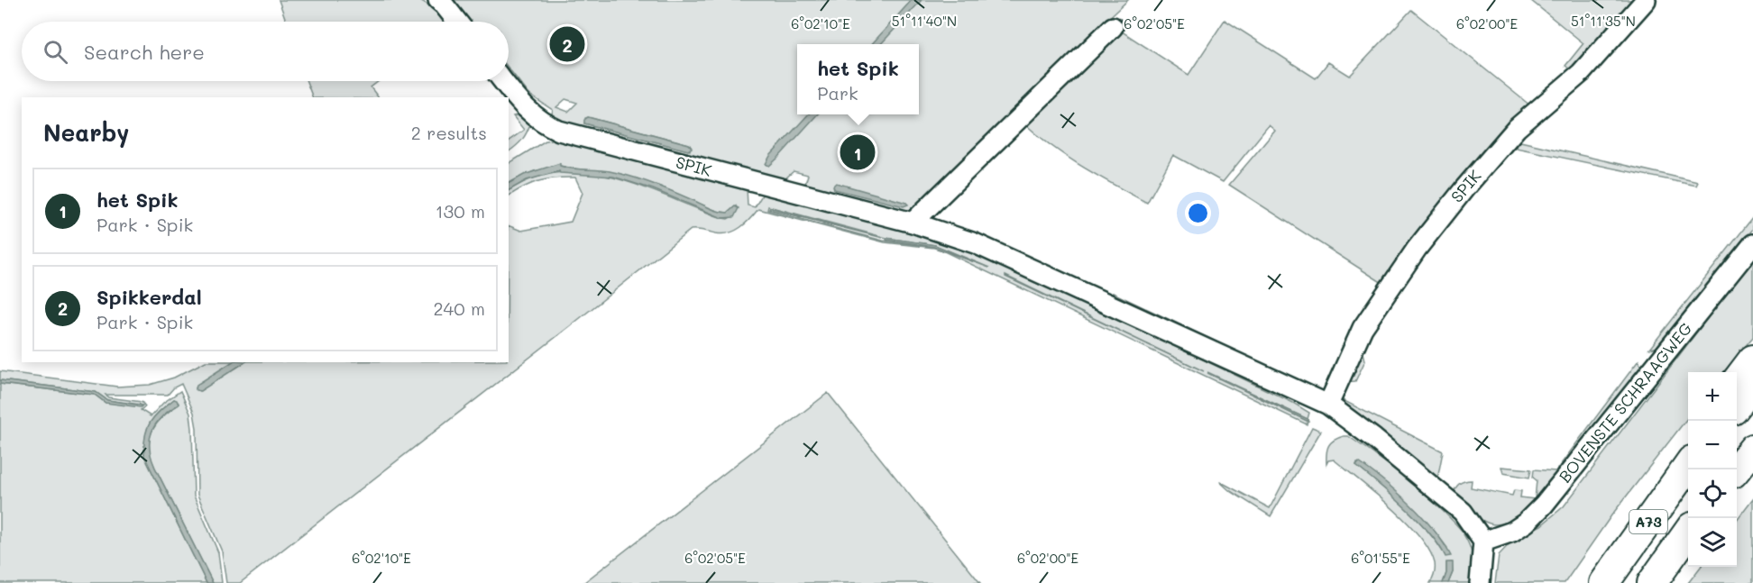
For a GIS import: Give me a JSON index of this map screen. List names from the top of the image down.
{
  "streets": {
    "highway": ["A73"],
    "street": ["SPIK", "BOVENSTE SCHRAAGWEG"]
  },
  "crossings": [
    ["SPIK", "BOVENSTE SCHRAAGWEG"]
  ],
  "page": {
    "search": "Search here",
    "pins": ["2", "1"],
    "popup": ["het Spik", "Park"],
    "heading": ["Nearby", "2 results"],
    "list": [
      {
        "mark": "1",
        "name": "het Spik",
        "note": "Park · Spik",
        "value": "130 m"
      },
      {
        "mark": "2",
        "name": "Spikkerdal",
        "note": "Park · Spik",
        "value": "240 m"
      }
    ],
    "map_buttons": ["+", "−"]
  },
  "coordinates": [
    "51°11'35\"N",
    "51°11'40\"N",
    "6°02'10\"E",
    "6°02'00\"E",
    "6°02'05\"E",
    "6°01'55\"E"
  ]
}
